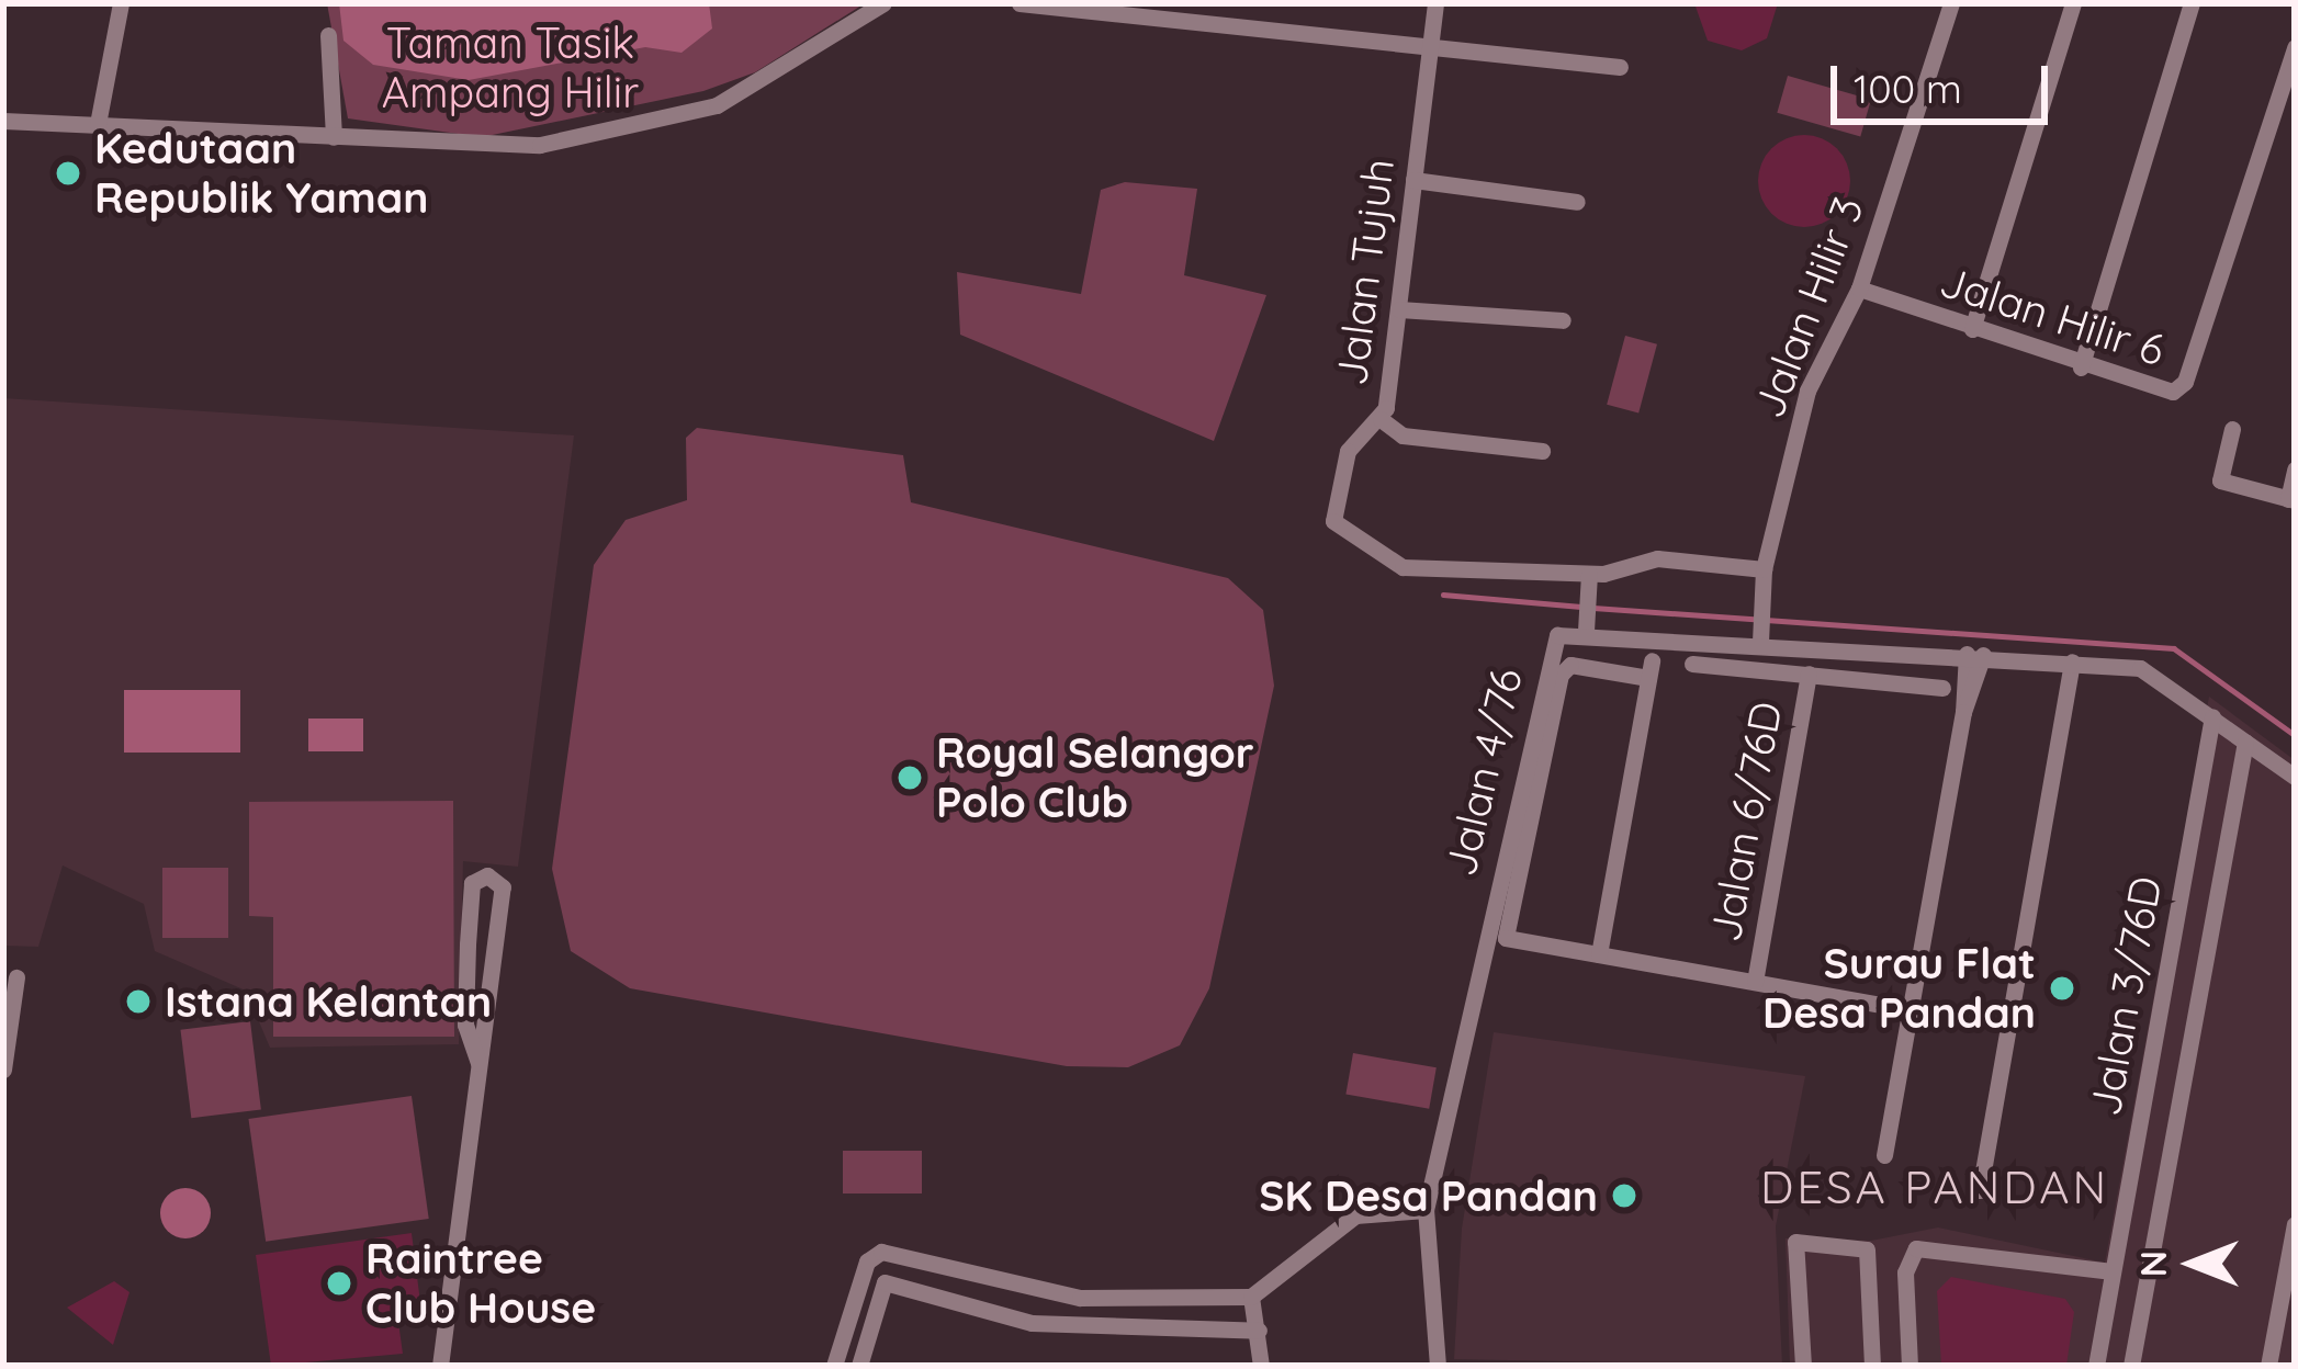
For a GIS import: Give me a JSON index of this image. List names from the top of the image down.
{
  "streets": {
    "street": [
      "Jalan Tujuh",
      "Jalan Hilir 3",
      "Jalan Hilir 6",
      "Jalan 4/76",
      "Jalan 6/76D",
      "Jalan 3/76D"
    ]
  },
  "crossings": [
    ["Jalan Hilir 3", "Jalan Hilir 6"]
  ],
  "districts": ["DESA PANDAN"],
  "parks": ["Taman Tasik Ampang Hilir"],
  "places": [
    "Kedutaan Republik Yaman",
    "Royal Selangor Polo Club",
    "Surau Flat Desa Pandan",
    "Istana Kelantan",
    "SK Desa Pandan",
    "Raintree Club House"
  ],
  "scale_bar": "100 m",
  "north": "left"
}
